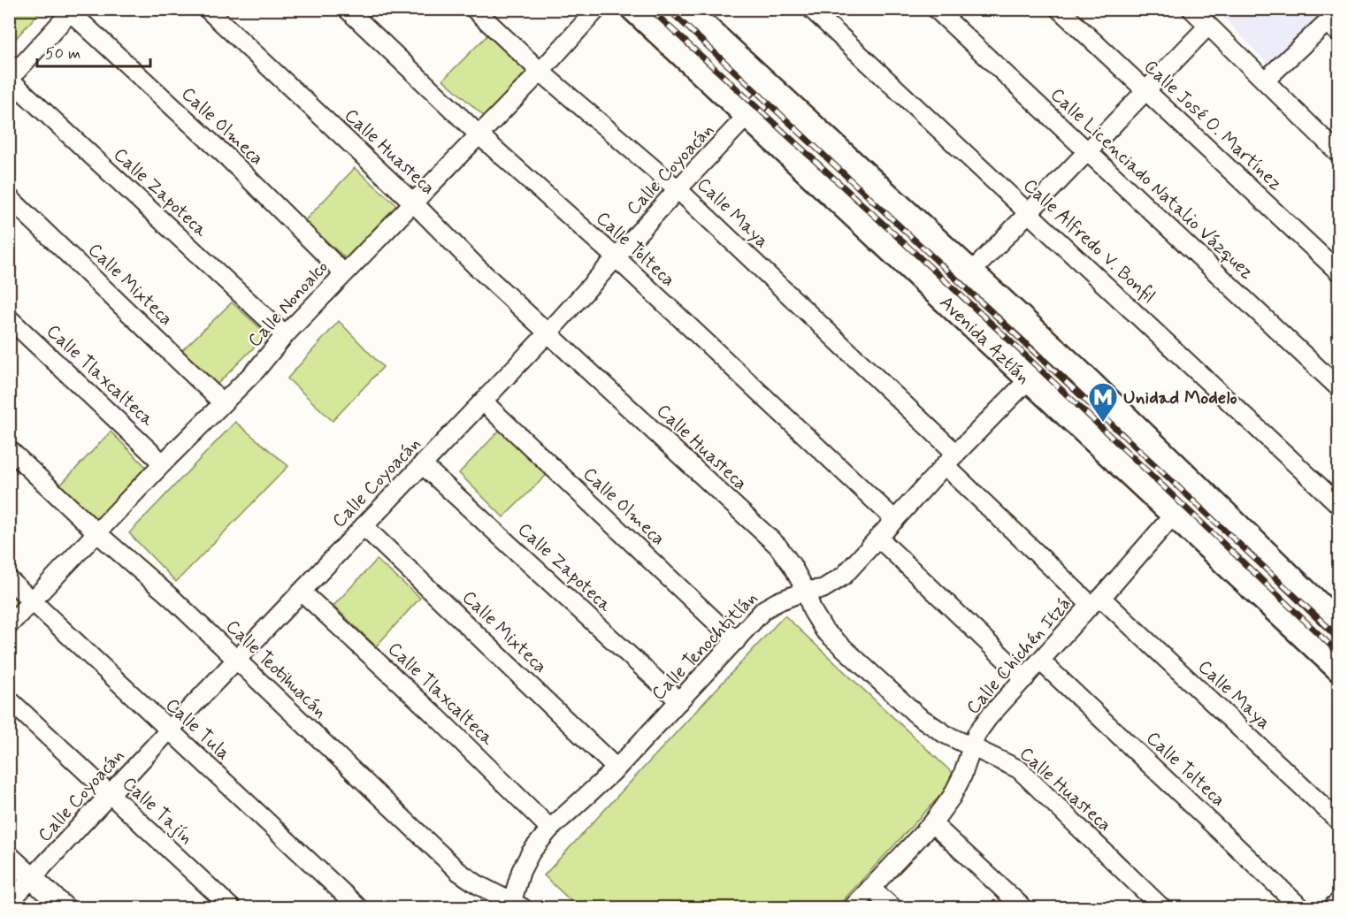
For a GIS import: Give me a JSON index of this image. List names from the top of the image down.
{
  "streets": {
    "main road": ["Avenida Aztlán"],
    "street": [
      "Calle José O. Martínez",
      "Calle Olmeca",
      "Calle Huasteca",
      "Calle Coyoacán",
      "Calle Licenciado Natalio Vázquez",
      "Calle Zapoteca",
      "Calle Maya",
      "Calle Alfredo V. Bonfil",
      "Calle Tolteca",
      "Calle Mixteca",
      "Calle Nonoalco",
      "Calle Tlaxcalteca",
      "Calle Tenochtitlán",
      "Calle Chichén Itzá",
      "Calle Teotihuacán",
      "Calle Tula",
      "Calle Tajín"
    ]
  },
  "crossings": [
    ["Calle Olmeca", "Calle Coyoacán"],
    ["Calle Olmeca", "Calle Nonoalco"],
    ["Calle Olmeca", "Calle Tenochtitlán"],
    ["Calle Huasteca", "Calle Coyoacán"],
    ["Calle Huasteca", "Calle Nonoalco"],
    ["Calle Huasteca", "Calle Tenochtitlán"],
    ["Calle Huasteca", "Calle Chichén Itzá"],
    ["Calle Coyoacán", "Calle Zapoteca"],
    ["Calle Coyoacán", "Calle Maya"],
    ["Calle Coyoacán", "Calle Tolteca"],
    ["Calle Coyoacán", "Calle Mixteca"],
    ["Calle Coyoacán", "Avenida Aztlán"],
    ["Calle Coyoacán", "Calle Tlaxcalteca"],
    ["Calle Coyoacán", "Calle Teotihuacán"],
    ["Calle Coyoacán", "Calle Tula"],
    ["Calle Coyoacán", "Calle Tajín"],
    ["Calle Zapoteca", "Calle Nonoalco"],
    ["Calle Zapoteca", "Calle Tenochtitlán"],
    ["Calle Maya", "Calle Nonoalco"],
    ["Calle Maya", "Calle Tenochtitlán"],
    ["Calle Maya", "Calle Chichén Itzá"],
    ["Calle Tolteca", "Calle Nonoalco"],
    ["Calle Tolteca", "Calle Tenochtitlán"],
    ["Calle Tolteca", "Calle Chichén Itzá"],
    ["Calle Mixteca", "Calle Nonoalco"],
    ["Calle Mixteca", "Calle Tenochtitlán"],
    ["Calle Nonoalco", "Calle Tlaxcalteca"],
    ["Calle Nonoalco", "Calle Teotihuacán"],
    ["Calle Nonoalco", "Calle Tula"],
    ["Avenida Aztlán", "Calle Tenochtitlán"],
    ["Avenida Aztlán", "Calle Chichén Itzá"],
    ["Calle Tlaxcalteca", "Calle Tenochtitlán"],
    ["Calle Tenochtitlán", "Calle Teotihuacán"]
  ],
  "places": {
    "metro station": ["Unidad Modelo"]
  },
  "scale_bar": "50 m"
}
